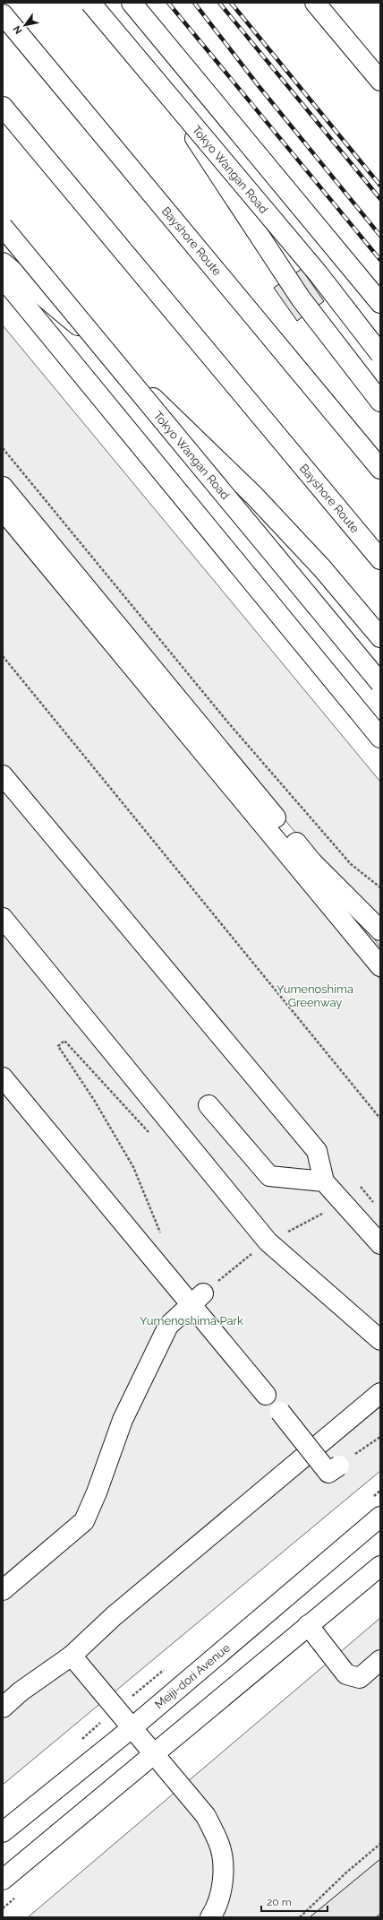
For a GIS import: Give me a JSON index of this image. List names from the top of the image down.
{
  "streets": {
    "main road": ["Tokyo Wangan Road", "Bayshore Route", "Meiji-dori Avenue"]
  },
  "parks": ["Yumenoshima Greenway", "Yumenoshima Park"],
  "scale_bar": "20 m",
  "north": "bottom left"
}
